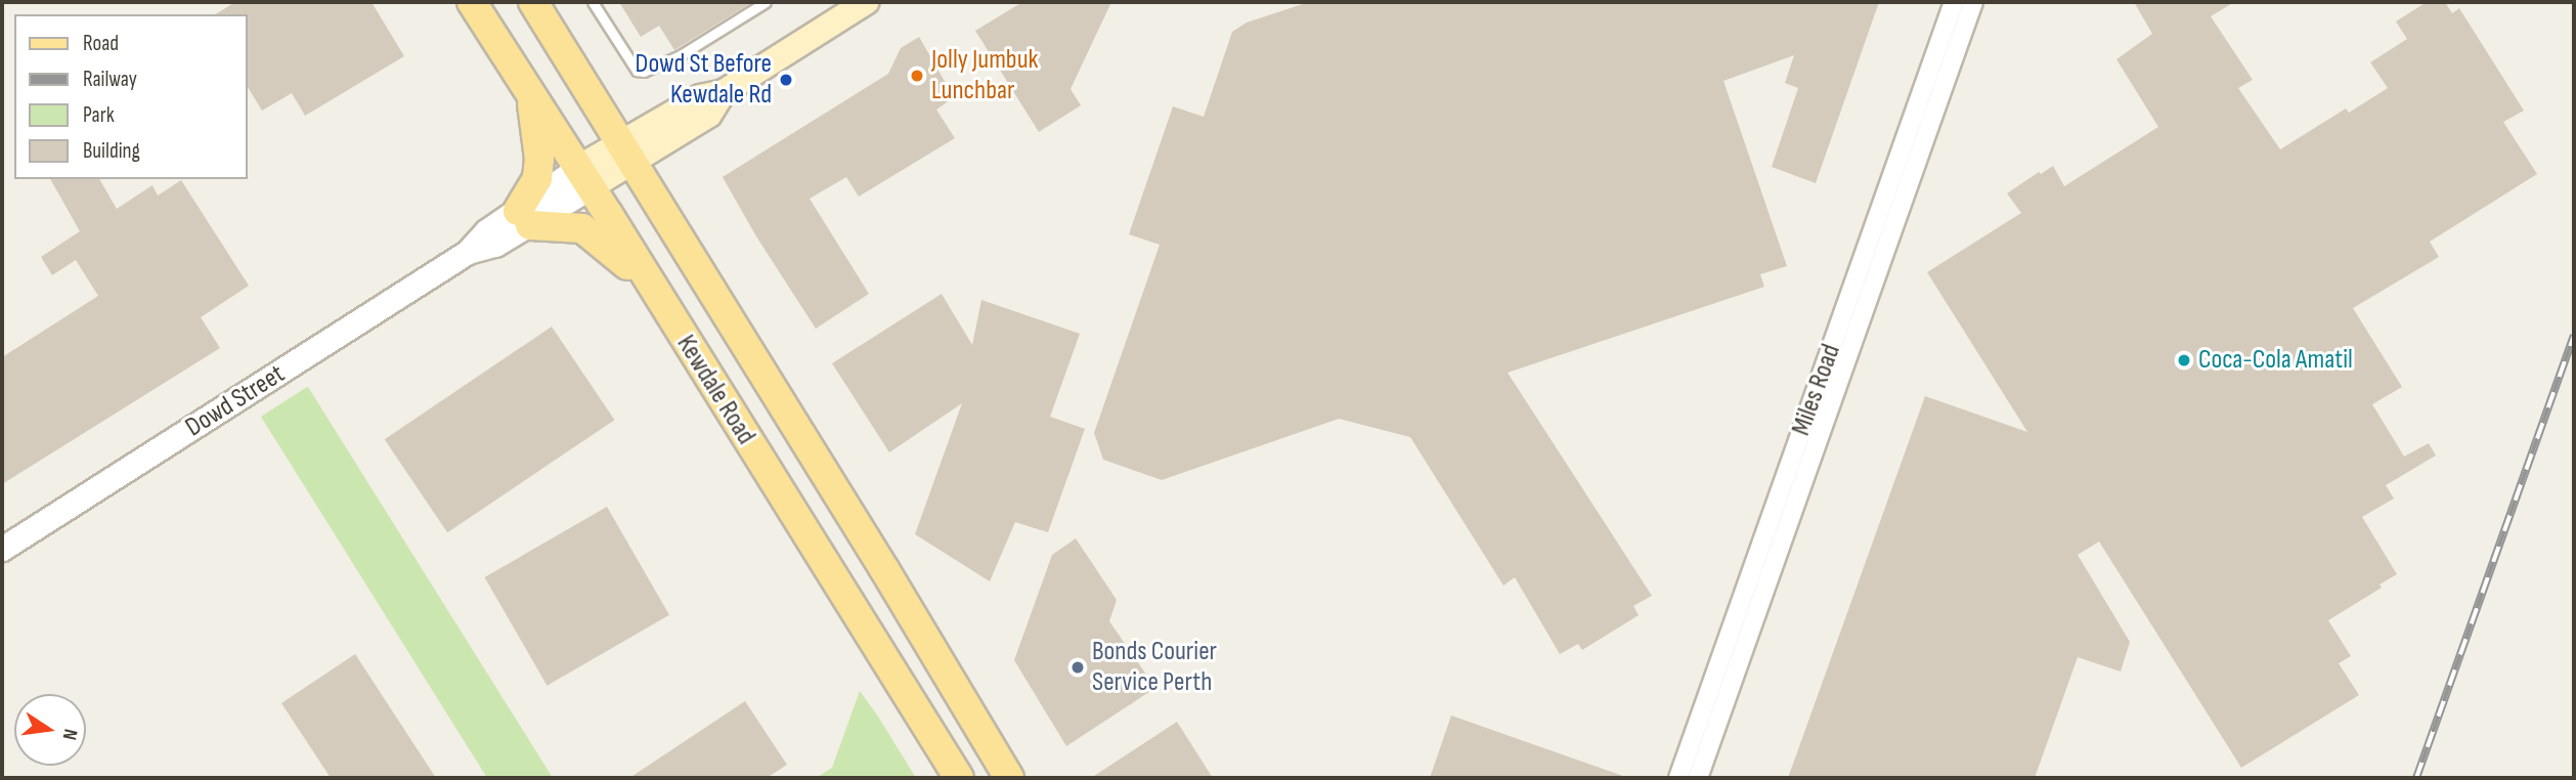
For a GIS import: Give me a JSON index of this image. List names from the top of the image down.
{
  "streets": {
    "main road": ["Kewdale Road", "Dowd Street"],
    "street": ["Miles Road"]
  },
  "crossings": [
    ["Kewdale Road", "Dowd Street"]
  ],
  "places": [
    "Jolly Jumbuk Lunchbar",
    "Dowd St Before Kewdale Rd",
    "Coca-Cola Amatil",
    "Bonds Courier Service Perth"
  ],
  "legend": [
    "Road",
    "Railway",
    "Park",
    "Building"
  ],
  "north": "right"
}
